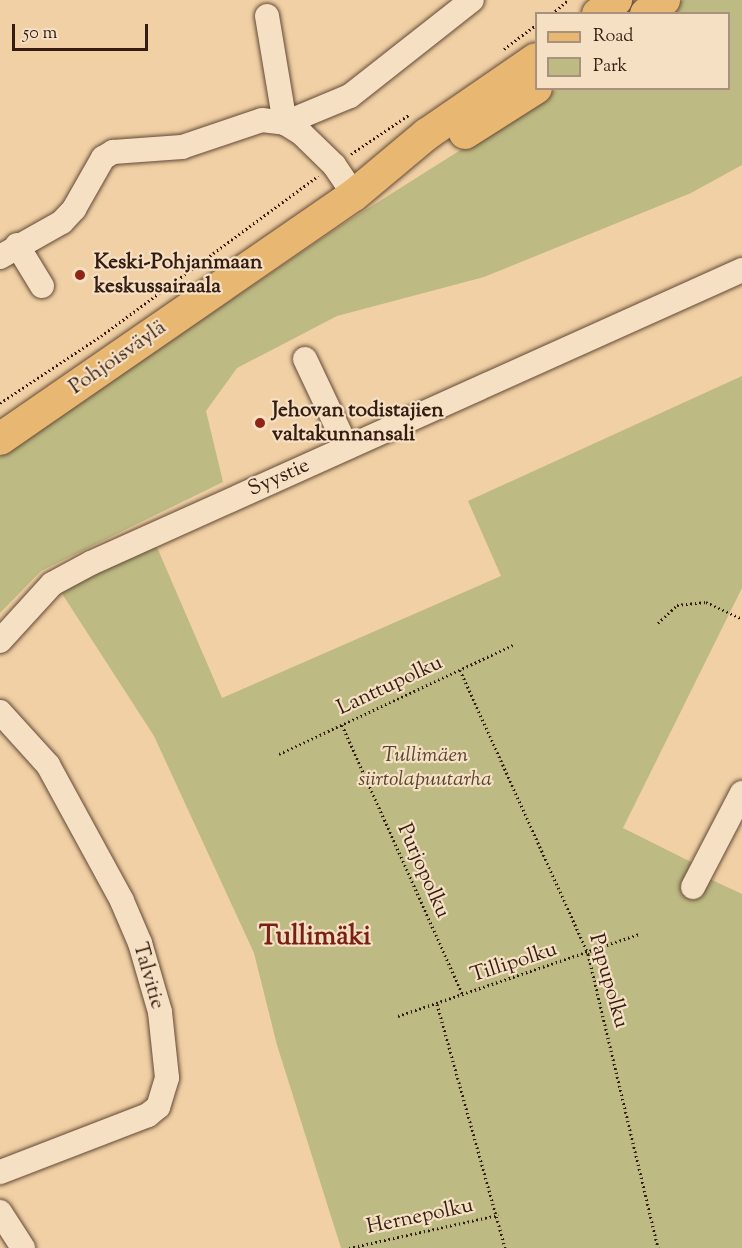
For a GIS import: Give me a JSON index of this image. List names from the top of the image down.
{
  "streets": {
    "main road": ["Pohjoisväylä"],
    "street": ["Syystie", "Talvitie"],
    "path": [
      "Lanttupolku",
      "Purjopolku",
      "Tillipolku",
      "Papupolku",
      "Hernepolku"
    ]
  },
  "crossings": [
    ["Lanttupolku", "Purjopolku"],
    ["Lanttupolku", "Papupolku"],
    ["Purjopolku", "Tillipolku"],
    ["Tillipolku", "Papupolku"]
  ],
  "districts": ["Tullimäki"],
  "parks": ["Tullimäen siirtolapuutarha"],
  "places": ["Keski-Pohjanmaan keskussairaala", "Jehovan todistajien valtakunnansali"],
  "legend": ["Road", "Park"],
  "scale_bar": "50 m"
}
